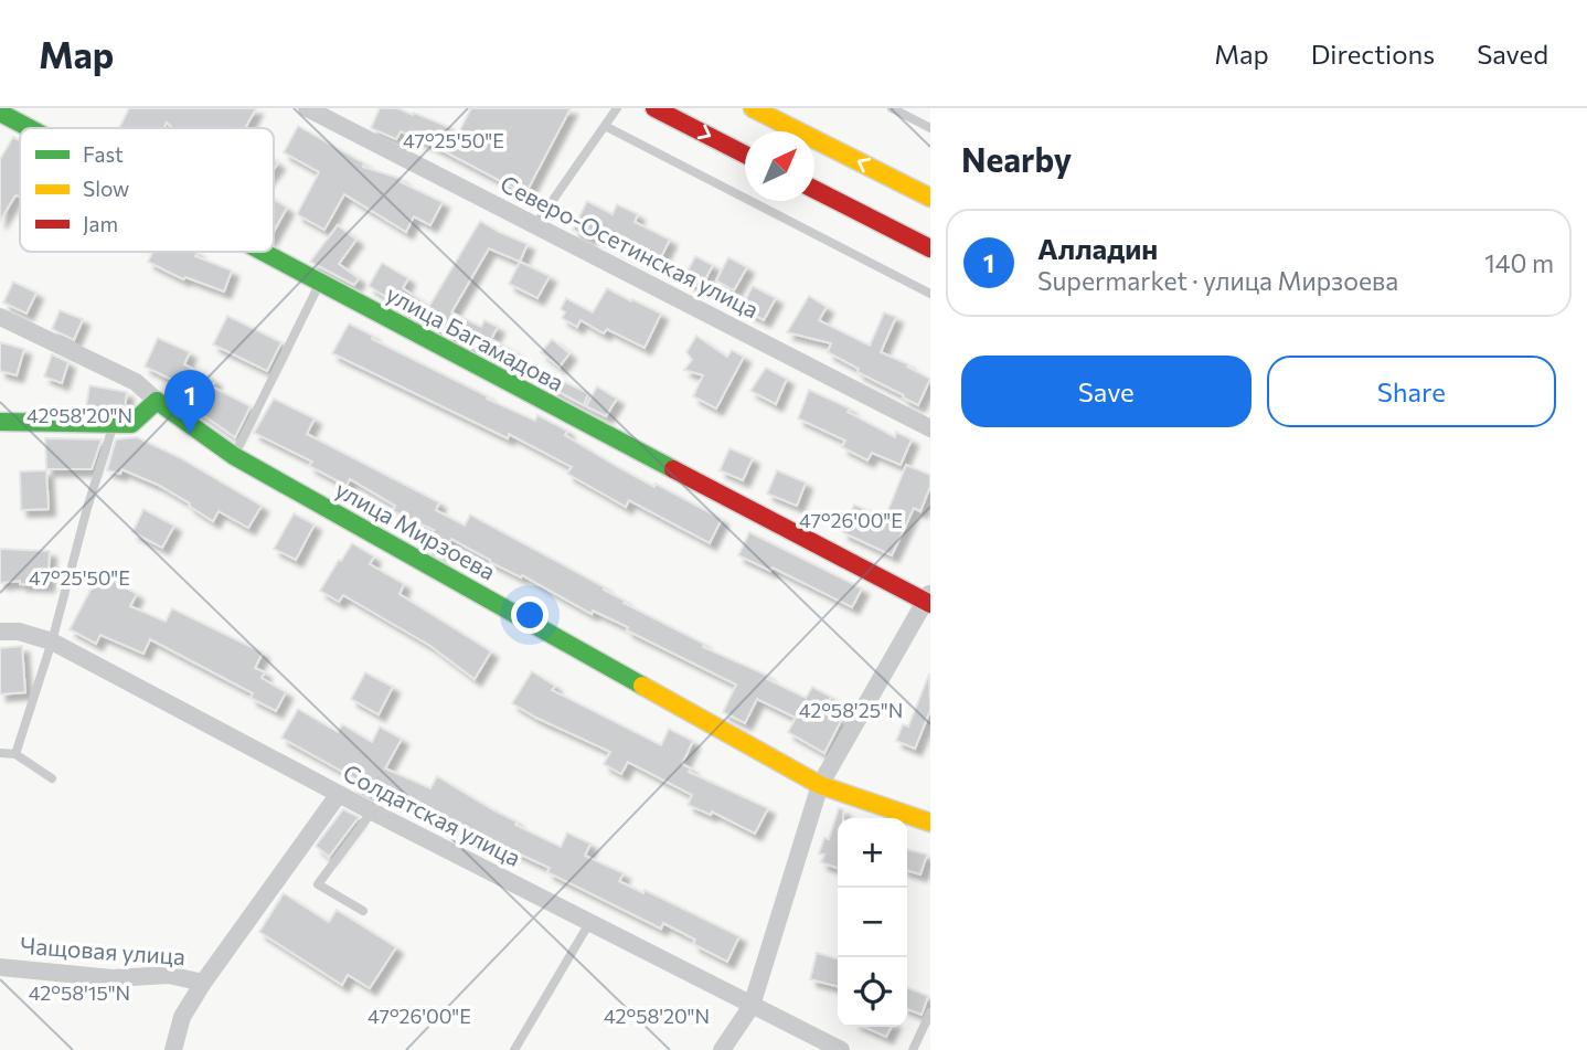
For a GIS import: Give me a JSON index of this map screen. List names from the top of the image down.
{
  "streets": {
    "street": [
      "Северо-Осетинская улица",
      "улица Багамадова",
      "улица Мирзоева",
      "Солдатская улица",
      "Чащовая улица"
    ]
  },
  "legend": ["Fast", "Slow", "Jam"],
  "north": "top right",
  "page": {
    "header": "Map",
    "nav": ["Map", "Directions", "Saved"],
    "heading": "Nearby",
    "list": [
      {
        "mark": "1",
        "name": "Алладин",
        "note": "Supermarket · улица Мирзоева",
        "value": "140 m"
      }
    ],
    "buttons": ["Save", "Share"],
    "pins": "1",
    "map_buttons": ["+", "−"]
  },
  "coordinates": [
    "47°25'50\"E",
    "42°58'20\"N",
    "47°26'00\"E",
    "42°58'25\"N",
    "42°58'15\"N"
  ]
}
